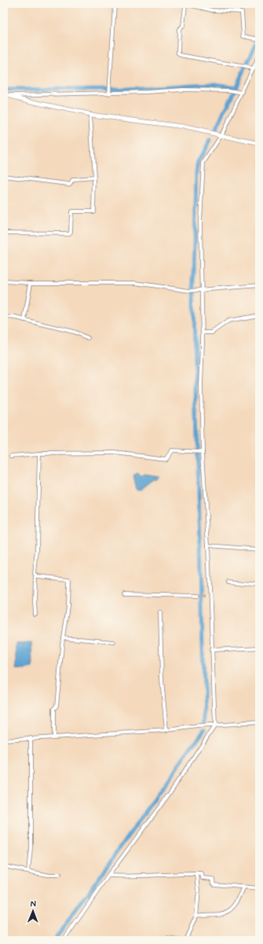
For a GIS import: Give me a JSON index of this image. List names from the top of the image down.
{
  "north": "top"
}
